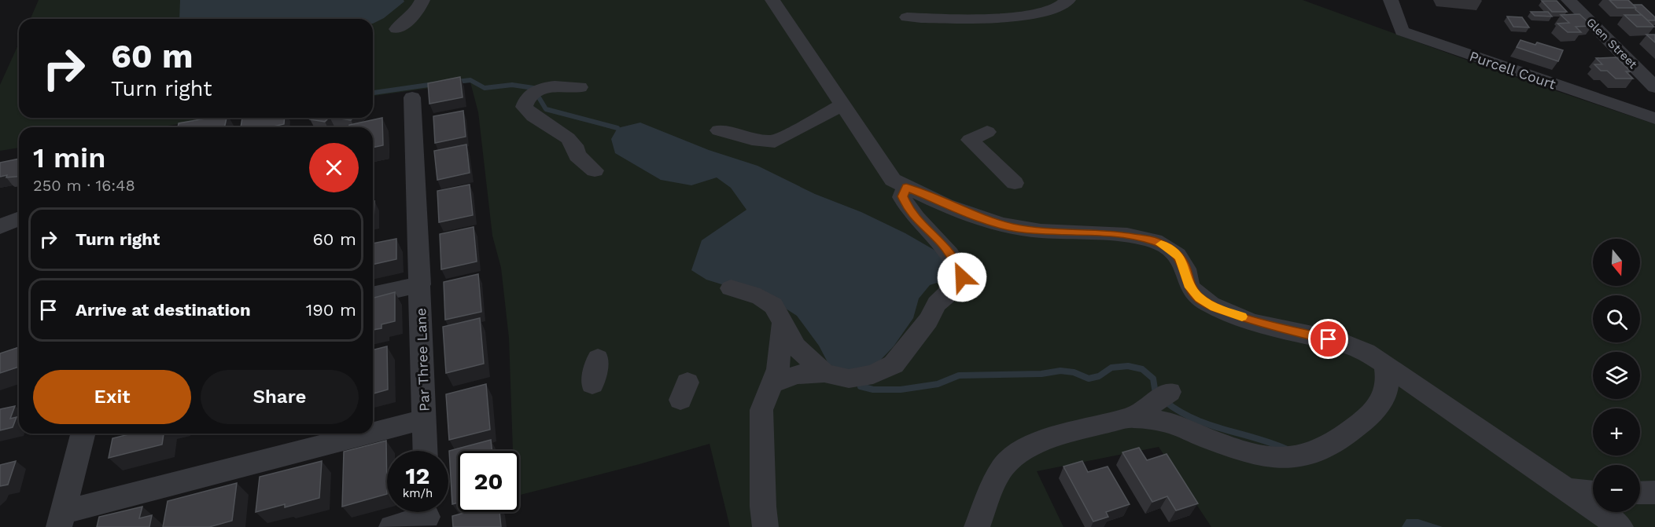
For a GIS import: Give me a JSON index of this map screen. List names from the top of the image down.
{
  "streets": {
    "street": ["Glen Street", "Purcell Court", "Par Three Lane"]
  },
  "north": "bottom",
  "page": {
    "turn": ["60 m", "Turn right"],
    "heading": ["1 min", "250 m · 16:48"],
    "list": [
      {
        "name": "Turn right",
        "value": "60 m"
      },
      {
        "name": "Arrive at destination",
        "value": "190 m"
      }
    ],
    "map_buttons": ["+", "−"],
    "buttons": ["Exit", "Share"],
    "speed": "12 km/h",
    "limit": "20"
  }
}
